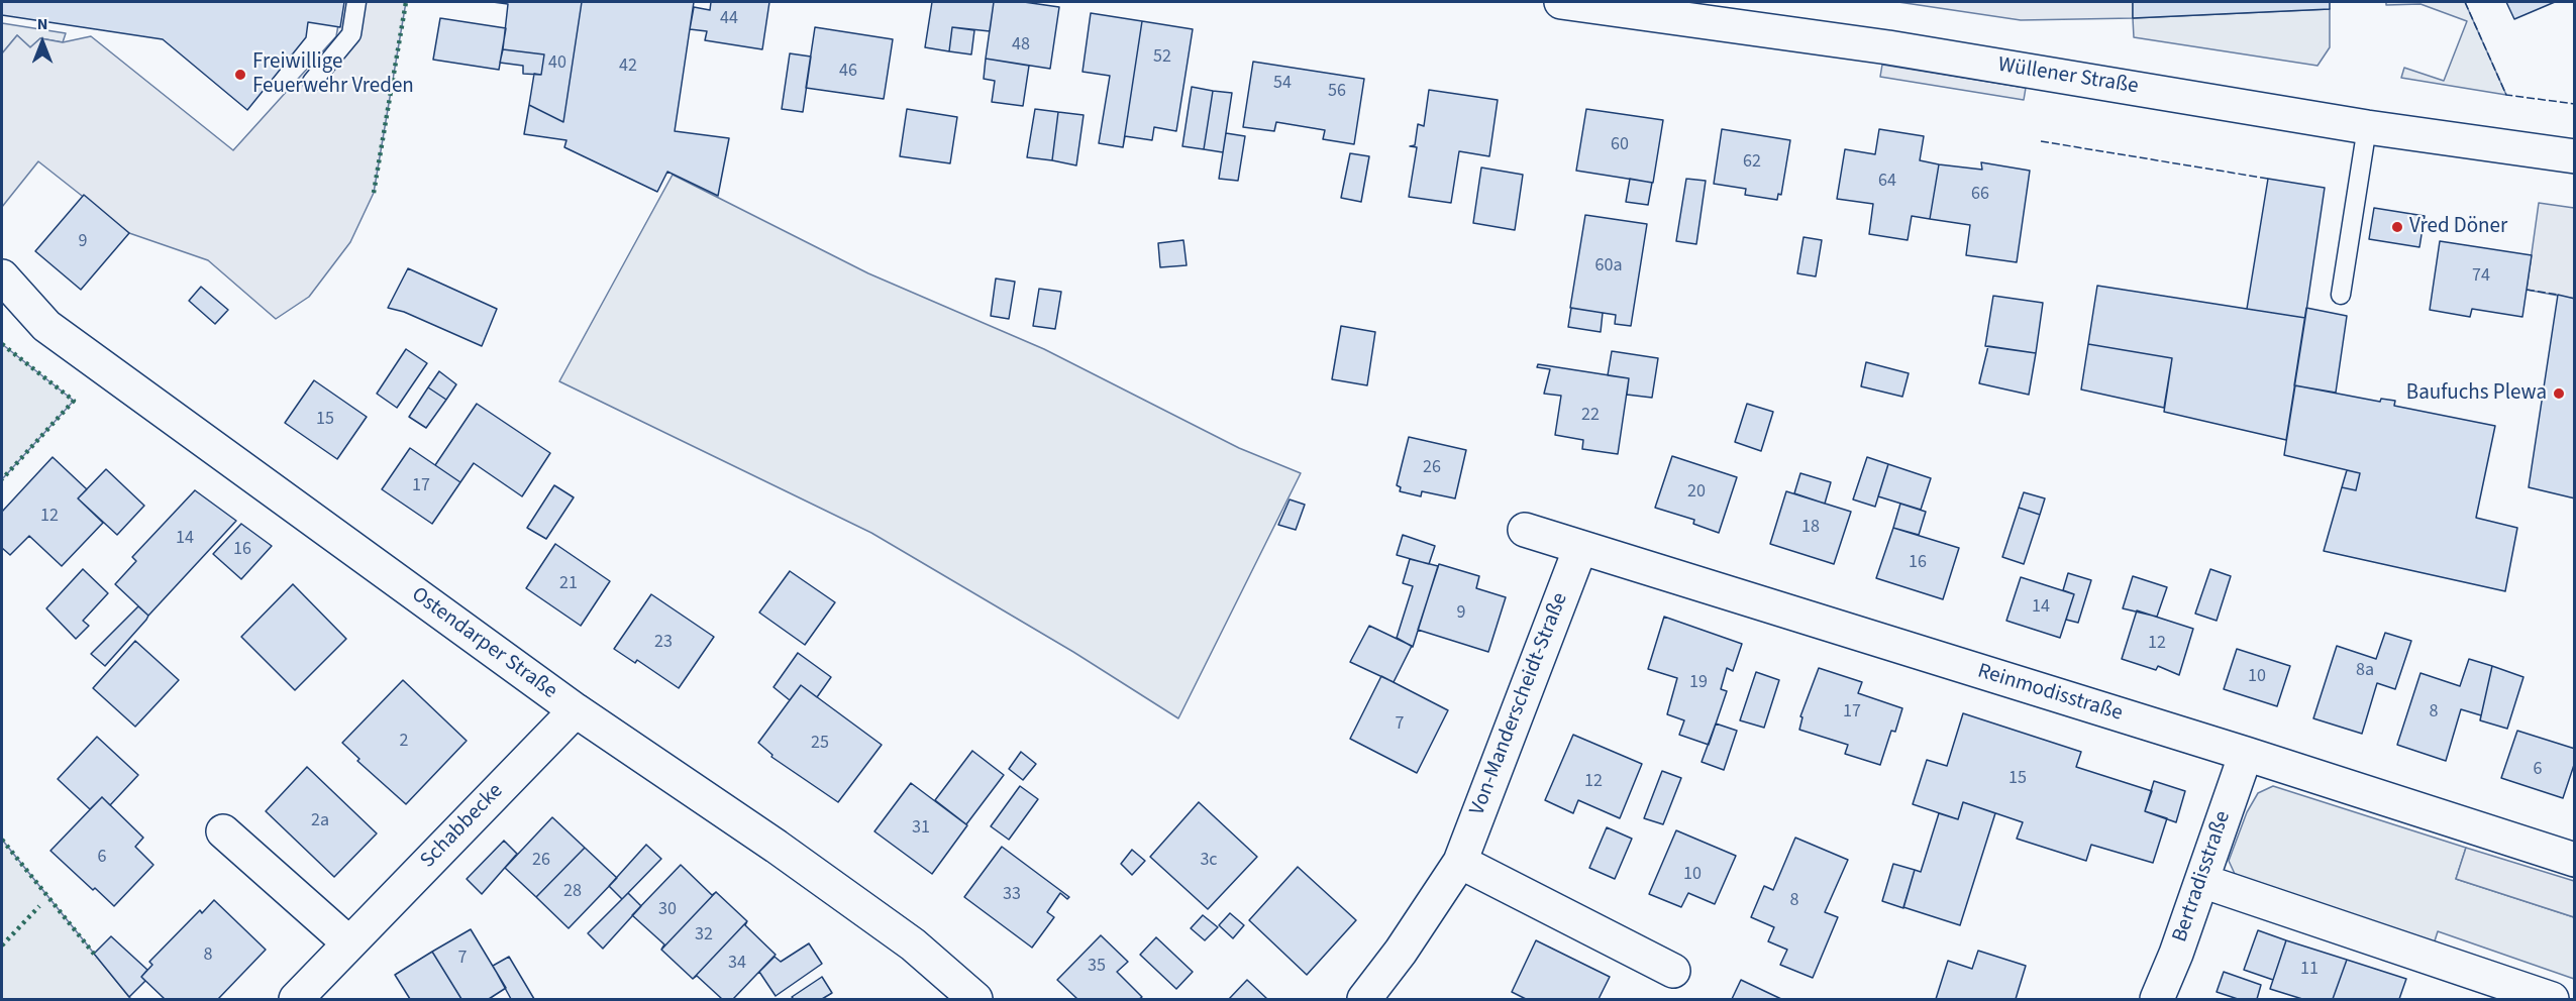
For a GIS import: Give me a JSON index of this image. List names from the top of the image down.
{
  "streets": {
    "street": [
      "Wüllener Straße",
      "Ostendarper Straße",
      "Reinmodisstraße",
      "Von-Manderscheidt-Straße",
      "Schabbecke",
      "Bertradisstraße"
    ]
  },
  "crossings": [
    ["Ostendarper Straße", "Schabbecke"],
    ["Reinmodisstraße", "Von-Manderscheidt-Straße"],
    ["Reinmodisstraße", "Bertradisstraße"]
  ],
  "places": ["Freiwillige Feuerwehr Vreden", "Vred Döner", "Baufuchs Plewa"],
  "house_numbers": [
    "44",
    "48",
    "52",
    "40",
    "42",
    "46",
    "54",
    "56",
    "60",
    "62",
    "64",
    "66",
    "9",
    "60a",
    "74",
    "22",
    "15",
    "26",
    "17",
    "20",
    "12",
    "18",
    "14",
    "16",
    "16",
    "21",
    "14",
    "9",
    "23",
    "12",
    "8a",
    "10",
    "19",
    "17",
    "8",
    "7",
    "2",
    "25",
    "6",
    "15",
    "12",
    "2a",
    "31",
    "6",
    "26",
    "3c",
    "10",
    "28",
    "33",
    "8",
    "30",
    "32",
    "8",
    "7",
    "34",
    "35",
    "11"
  ],
  "north": "top"
}
